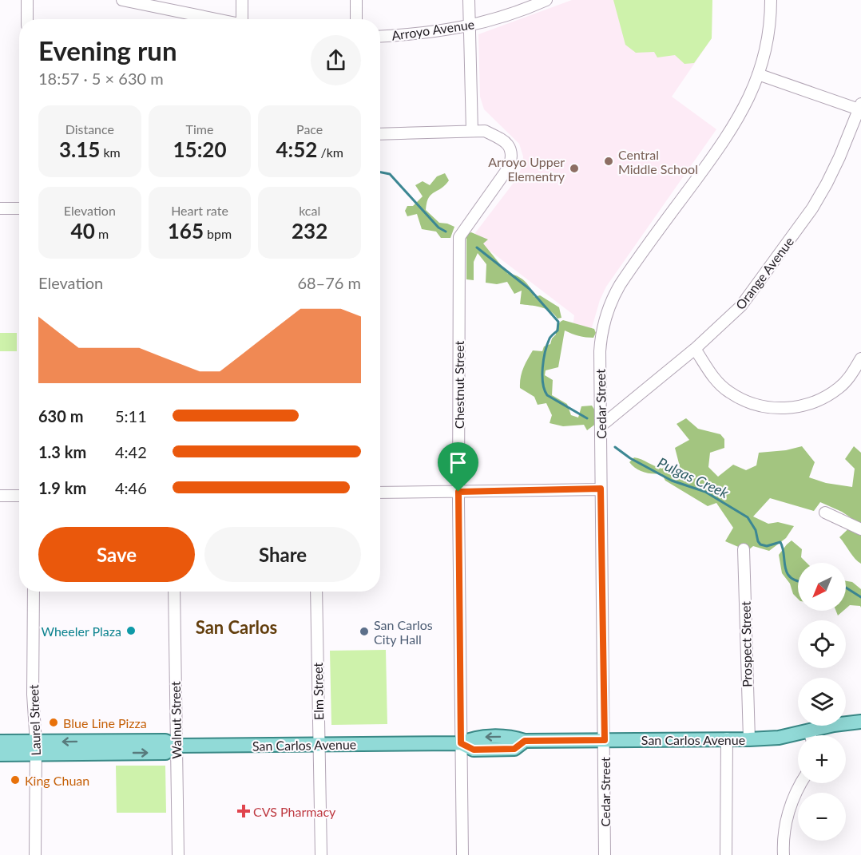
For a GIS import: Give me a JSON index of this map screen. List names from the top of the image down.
{
  "streets": {
    "main road": ["San Carlos Avenue"],
    "street": [
      "Arroyo Avenue",
      "Orange Avenue",
      "Chestnut Street",
      "Cedar Street",
      "Prospect Street",
      "Elm Street",
      "Laurel Street",
      "Walnut Street"
    ]
  },
  "crossings": [
    ["Orange Avenue", "Cedar Street"],
    ["Chestnut Street", "San Carlos Avenue"],
    ["Cedar Street", "San Carlos Avenue"],
    ["Prospect Street", "San Carlos Avenue"],
    ["Elm Street", "San Carlos Avenue"],
    ["Laurel Street", "San Carlos Avenue"],
    ["Walnut Street", "San Carlos Avenue"]
  ],
  "districts": ["San Carlos"],
  "water": ["Pulgas Creek"],
  "places": {
    "other": [
      "Central Middle School",
      "Arroyo Upper Elementry",
      "Wheeler Plaza",
      "San Carlos City Hall",
      "Blue Line Pizza",
      "King Chuan"
    ],
    "health": ["CVS Pharmacy"]
  },
  "north": "bottom left",
  "page": {
    "heading": ["Evening run", "18:57 · 5 × 630 m"],
    "stats": [
      ["Distance", "3.15 km"],
      ["Time", "15:20"],
      ["Pace", "4:52 /km"],
      ["Elevation", "40 m"],
      ["Heart rate", "165 bpm"],
      ["kcal", "232"]
    ],
    "chart": ["Elevation", "68–76 m"],
    "list": [
      {
        "name": "630 m",
        "note": "5:11"
      },
      {
        "name": "1.3 km",
        "note": "4:42"
      },
      {
        "name": "1.9 km",
        "note": "4:46"
      }
    ],
    "buttons": ["Save", "Share"],
    "map_buttons": ["+", "−"]
  }
}
